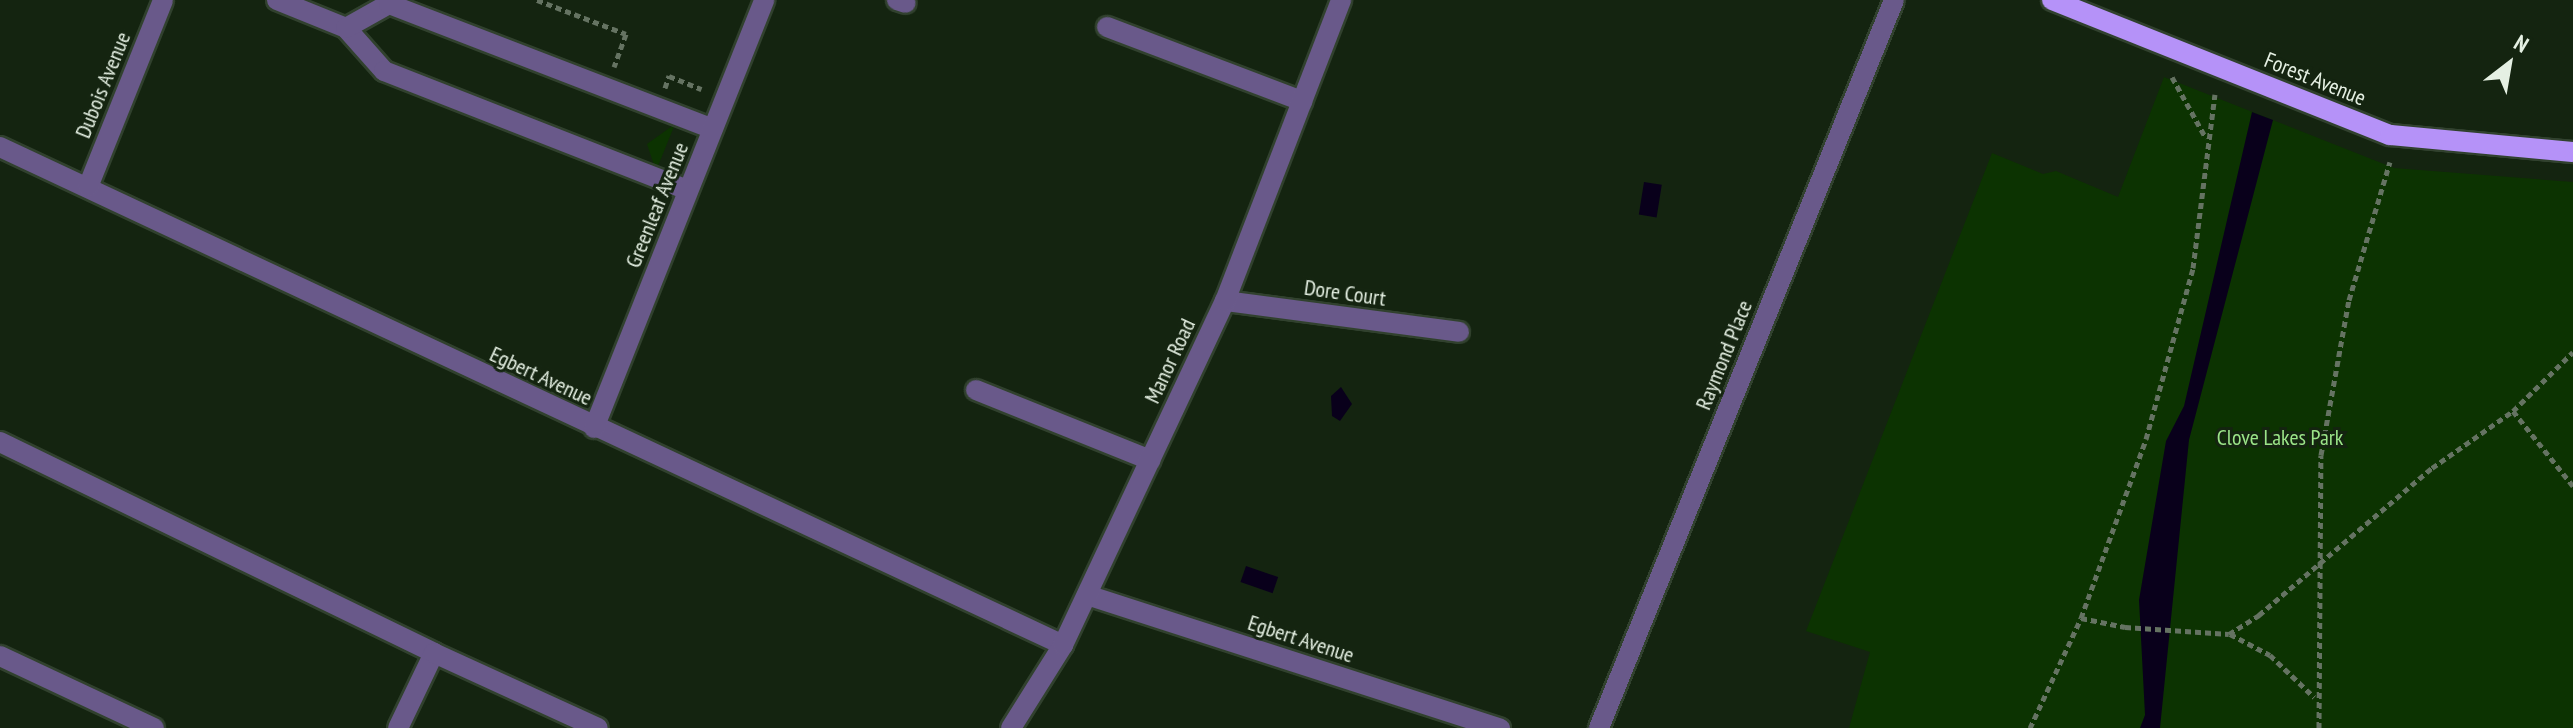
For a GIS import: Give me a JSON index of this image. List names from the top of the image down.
{
  "streets": {
    "main road": ["Forest Avenue"],
    "street": [
      "Dubois Avenue",
      "Greenleaf Avenue",
      "Dore Court",
      "Raymond Place",
      "Manor Road",
      "Egbert Avenue"
    ]
  },
  "crossings": [
    ["Dubois Avenue", "Egbert Avenue"],
    ["Greenleaf Avenue", "Egbert Avenue"],
    ["Dore Court", "Manor Road"],
    ["Manor Road", "Egbert Avenue"]
  ],
  "parks": ["Clove Lakes Park"],
  "north": "top right"
}
